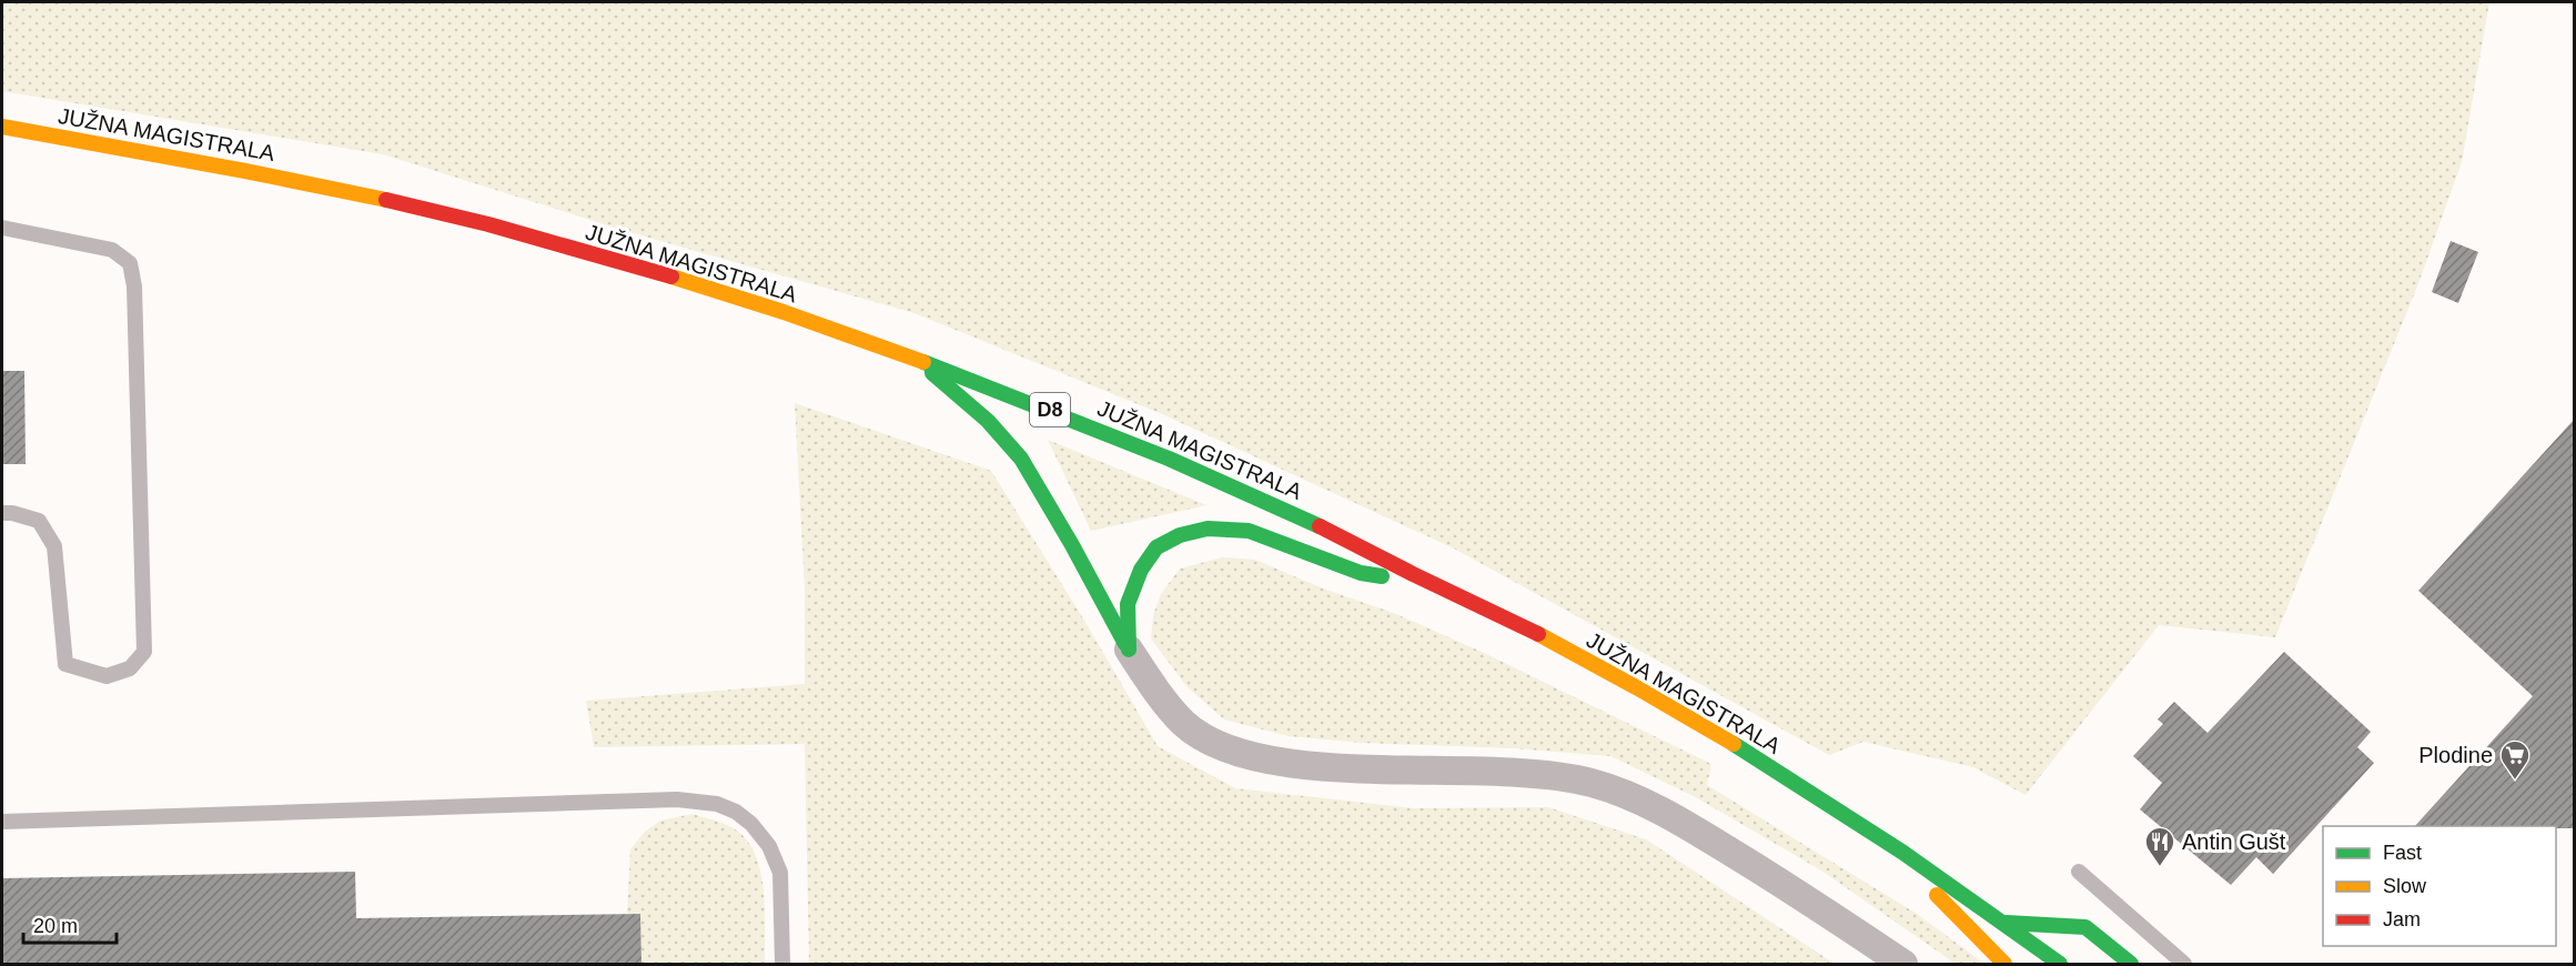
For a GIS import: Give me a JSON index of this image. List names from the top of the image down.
{
  "streets": {
    "main road": ["JUŽNA MAGISTRALA", "D8"]
  },
  "places": {
    "supermarket": ["Plodine"],
    "restaurant": ["Antin Gušt"]
  },
  "legend": ["Fast", "Slow", "Jam"],
  "scale_bar": "20 m"
}
